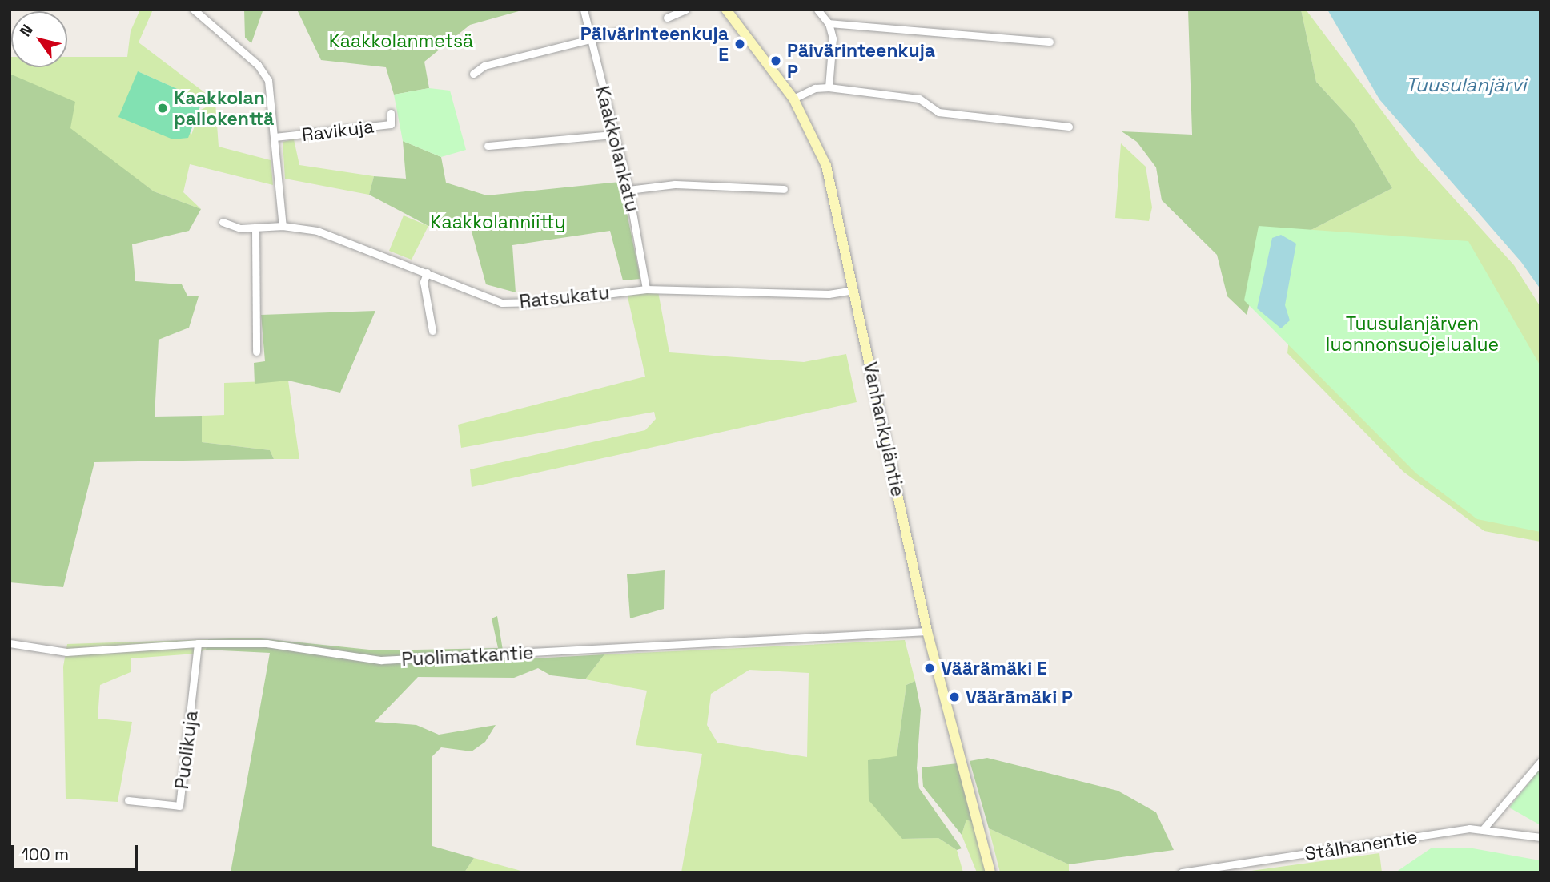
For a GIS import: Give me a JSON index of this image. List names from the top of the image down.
{
  "streets": {
    "street": [
      "Ravikuja",
      "Kaakkolankatu",
      "Ratsukatu",
      "Vanhankyläntie",
      "Puolimatkantie",
      "Puolikuja",
      "Stålhanentie"
    ]
  },
  "crossings": [
    ["Kaakkolankatu", "Ratsukatu"],
    ["Ratsukatu", "Vanhankyläntie"],
    ["Vanhankyläntie", "Puolimatkantie"],
    ["Puolimatkantie", "Puolikuja"]
  ],
  "water": ["Tuusulanjärvi"],
  "parks": ["Kaakkolanmetsä", "Kaakkolanniitty", "Tuusulanjärven luonnonsuojelualue"],
  "places": [
    "Päivärinteenkuja E",
    "Päivärinteenkuja P",
    "Kaakkolan pallokenttä",
    "Väärämäki E",
    "Väärämäki P"
  ],
  "scale_bar": "100 m",
  "north": "top left"
}
